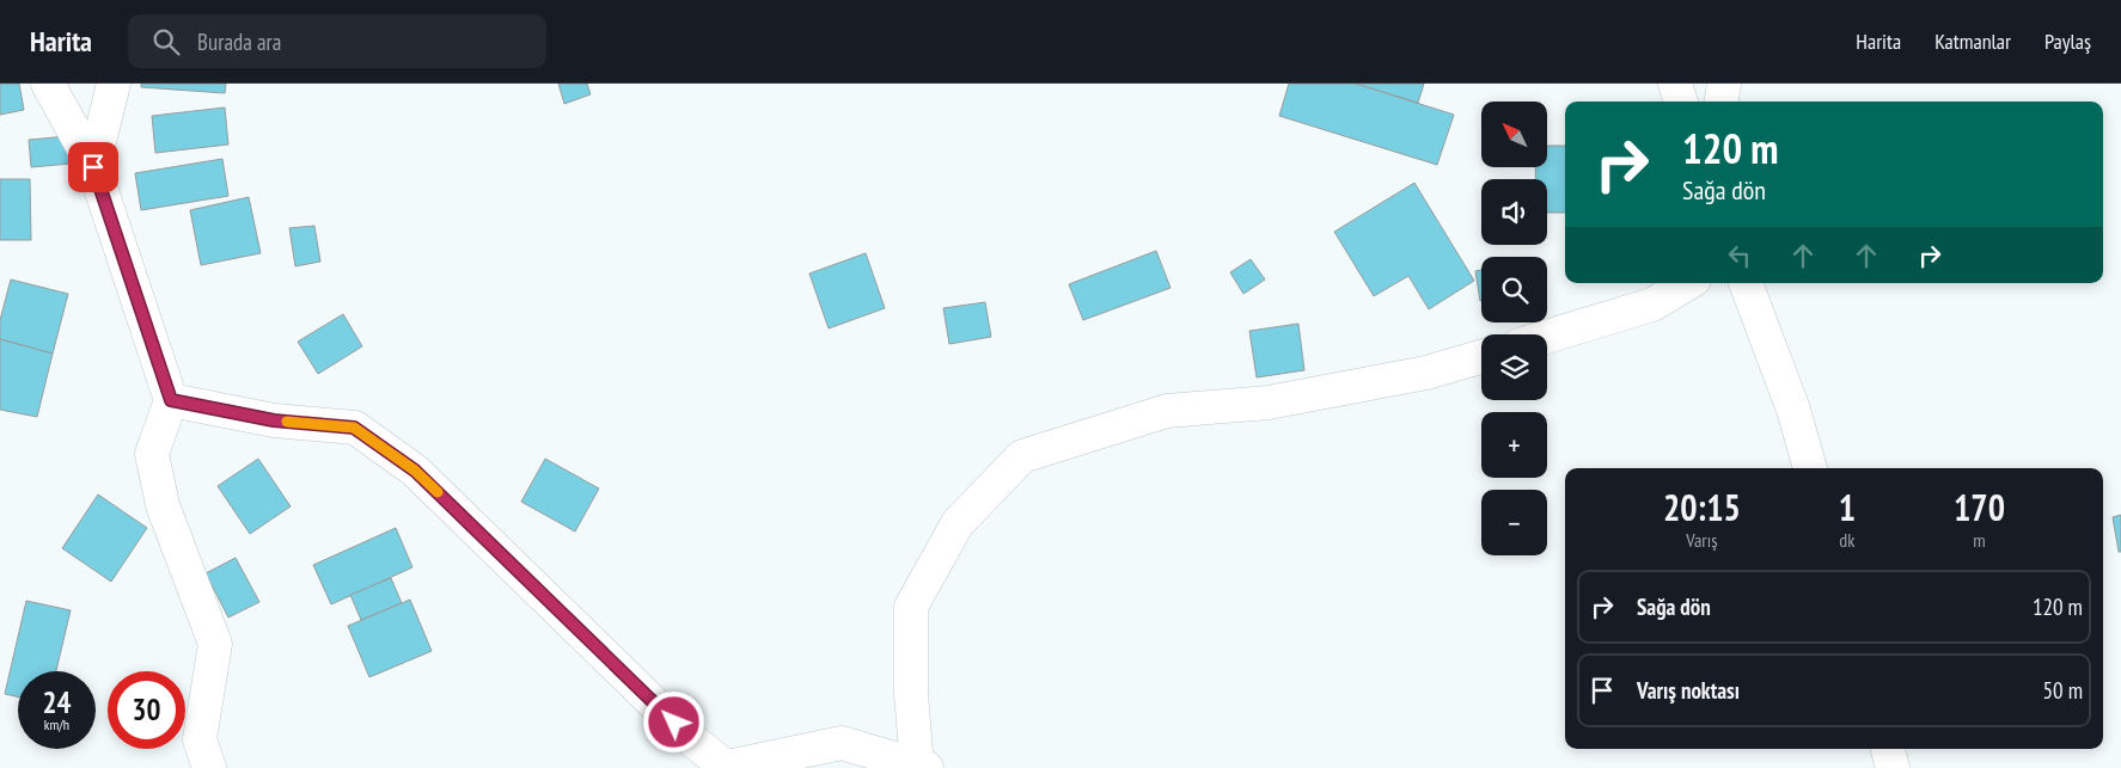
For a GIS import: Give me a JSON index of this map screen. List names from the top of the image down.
{
  "north": "top left",
  "page": {
    "header": "Harita",
    "search": "Burada ara",
    "nav": ["Harita", "Katmanlar", "Paylaş"],
    "map_buttons": ["+", "−"],
    "turn": ["120 m", "Sağa dön"],
    "eta": [
      "20:15",
      "Varış",
      "1",
      "dk",
      "170",
      "m"
    ],
    "list": [
      {
        "name": "Sağa dön",
        "value": "120 m"
      },
      {
        "name": "Varış noktası",
        "value": "50 m"
      }
    ],
    "speed": "24 km/h",
    "limit": "30"
  }
}
